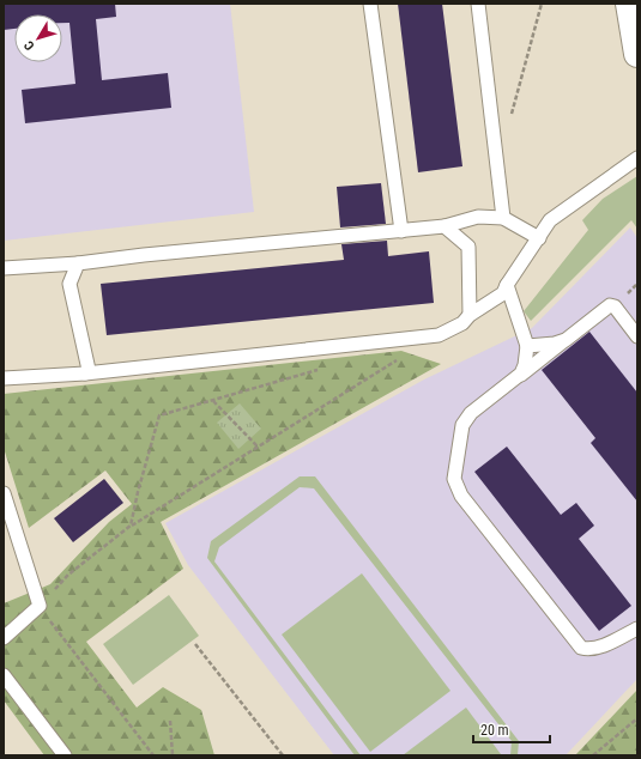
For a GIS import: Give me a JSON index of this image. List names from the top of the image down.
{
  "scale_bar": "20 m",
  "north": "bottom left"
}
